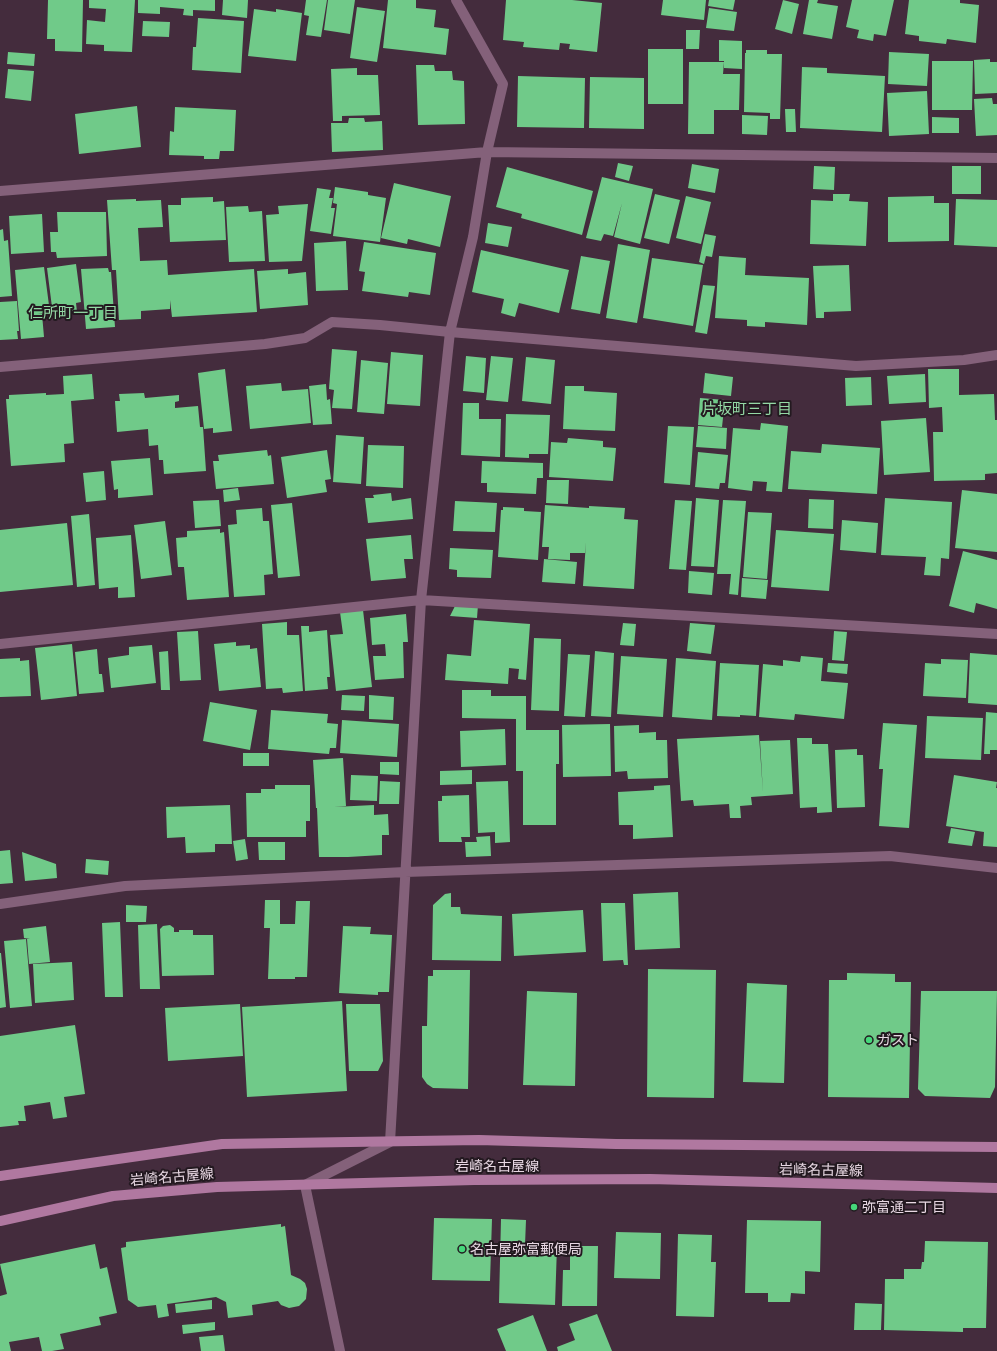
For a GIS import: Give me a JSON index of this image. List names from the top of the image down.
{
  "streets": {
    "main road": ["岩崎名古屋線"]
  },
  "districts": ["仁所町一丁目", "片坂町三丁目"],
  "places": ["ガスト", "弥富通二丁目", "名古屋弥富郵便局"]
}
